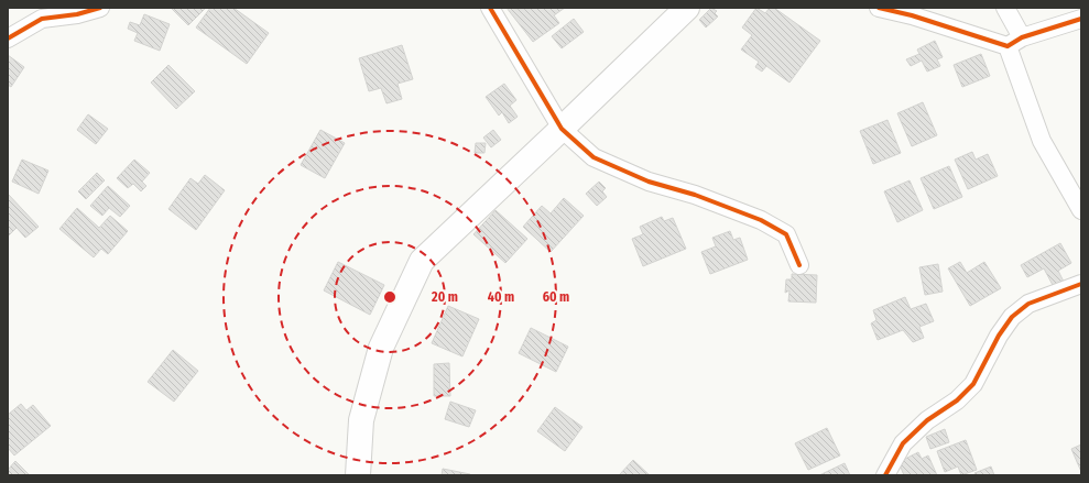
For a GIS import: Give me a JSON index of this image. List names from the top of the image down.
{
  "rings": ["20 m", "40 m", "60 m"]
}
